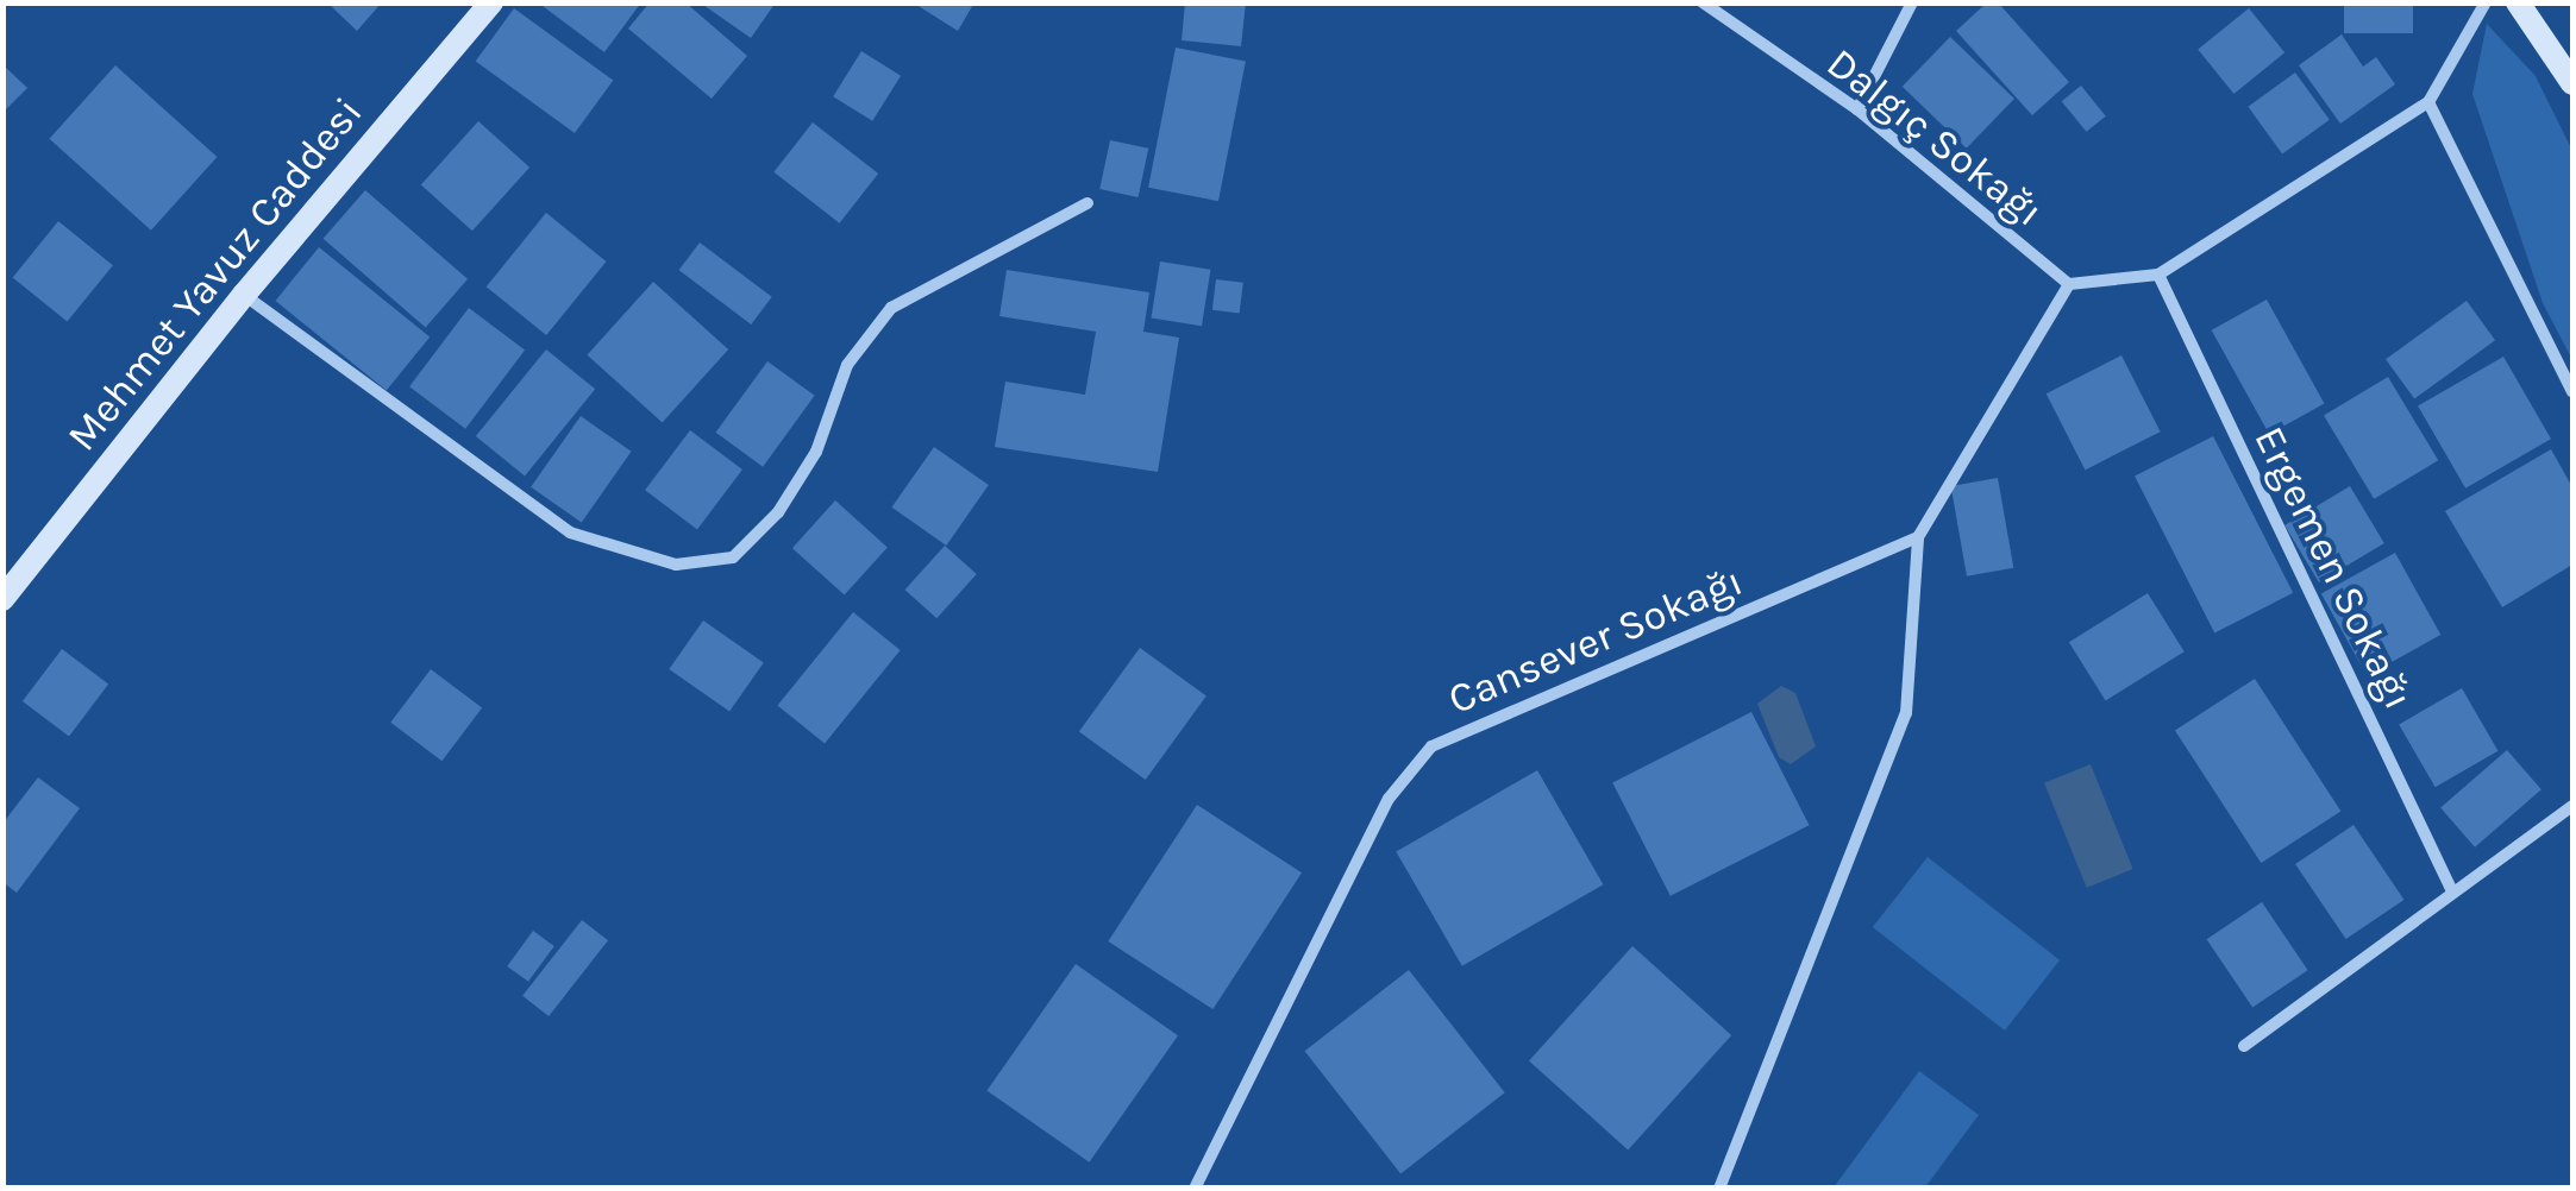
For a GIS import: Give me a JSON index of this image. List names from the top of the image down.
{
  "streets": {
    "street": [
      "Dalgıç Sokağı",
      "Mehmet Yavuz Caddesi",
      "Ergemen Sokağı",
      "Cansever Sokağı"
    ]
  }
}
